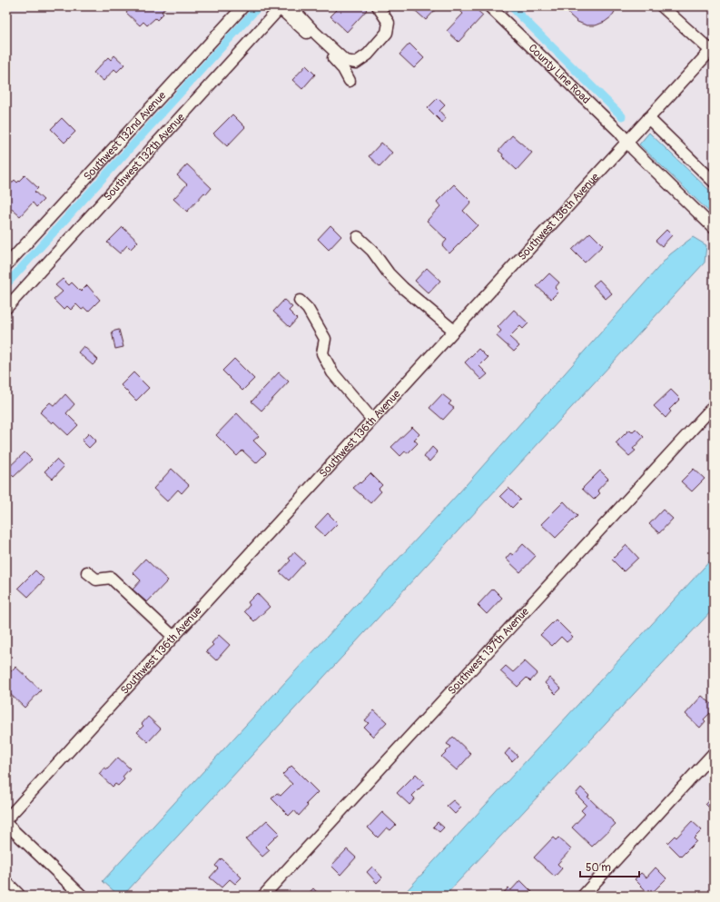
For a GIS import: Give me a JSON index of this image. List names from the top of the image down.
{
  "streets": {
    "street": [
      "County Line Road",
      "Southwest 132nd Avenue",
      "Southwest 132th Avenue",
      "Southwest 136th Avenue",
      "Southwest 137th Avenue"
    ]
  },
  "crossings": [
    ["County Line Road", "Southwest 136th Avenue"]
  ],
  "scale_bar": "50 m"
}
